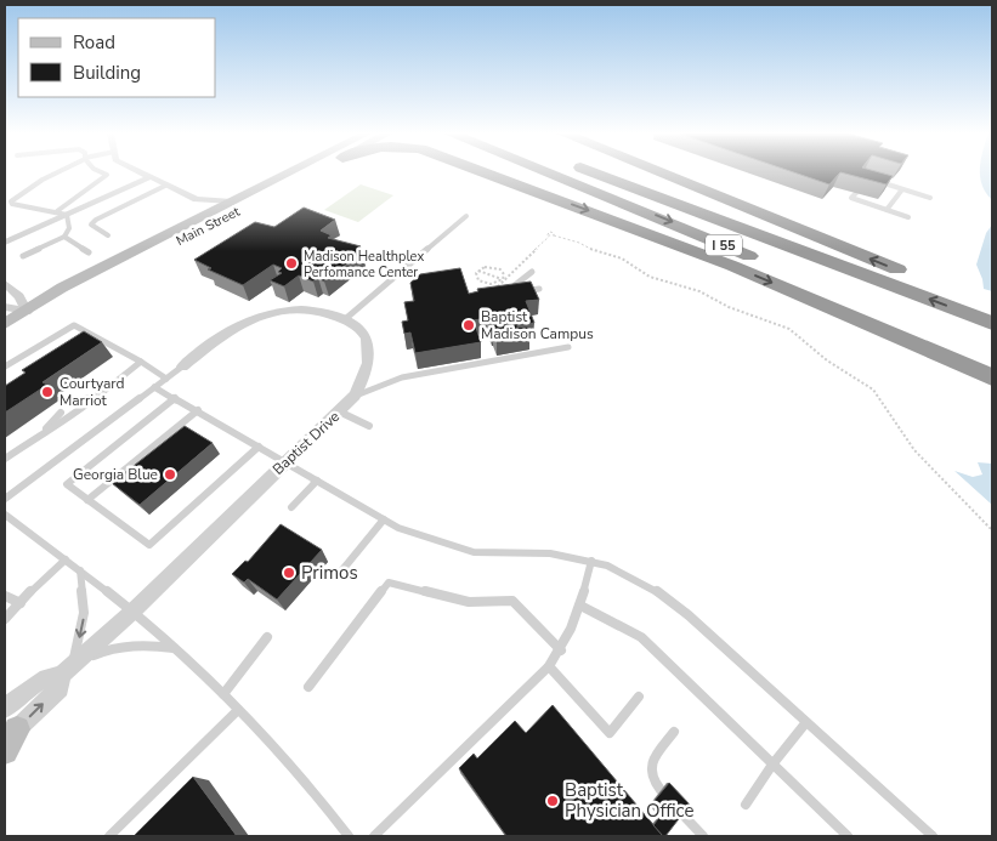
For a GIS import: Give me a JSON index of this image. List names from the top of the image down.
{
  "streets": {
    "highway": ["I 55"],
    "main road": ["Main Street"],
    "street": ["Baptist Drive"]
  },
  "places": [
    "Madison Healthplex Perfomance Center",
    "Baptist Madison Campus",
    "Courtyard Marriot",
    "Georgia Blue",
    "Primos",
    "Baptist Physician Office"
  ],
  "legend": ["Road", "Building"]
}
